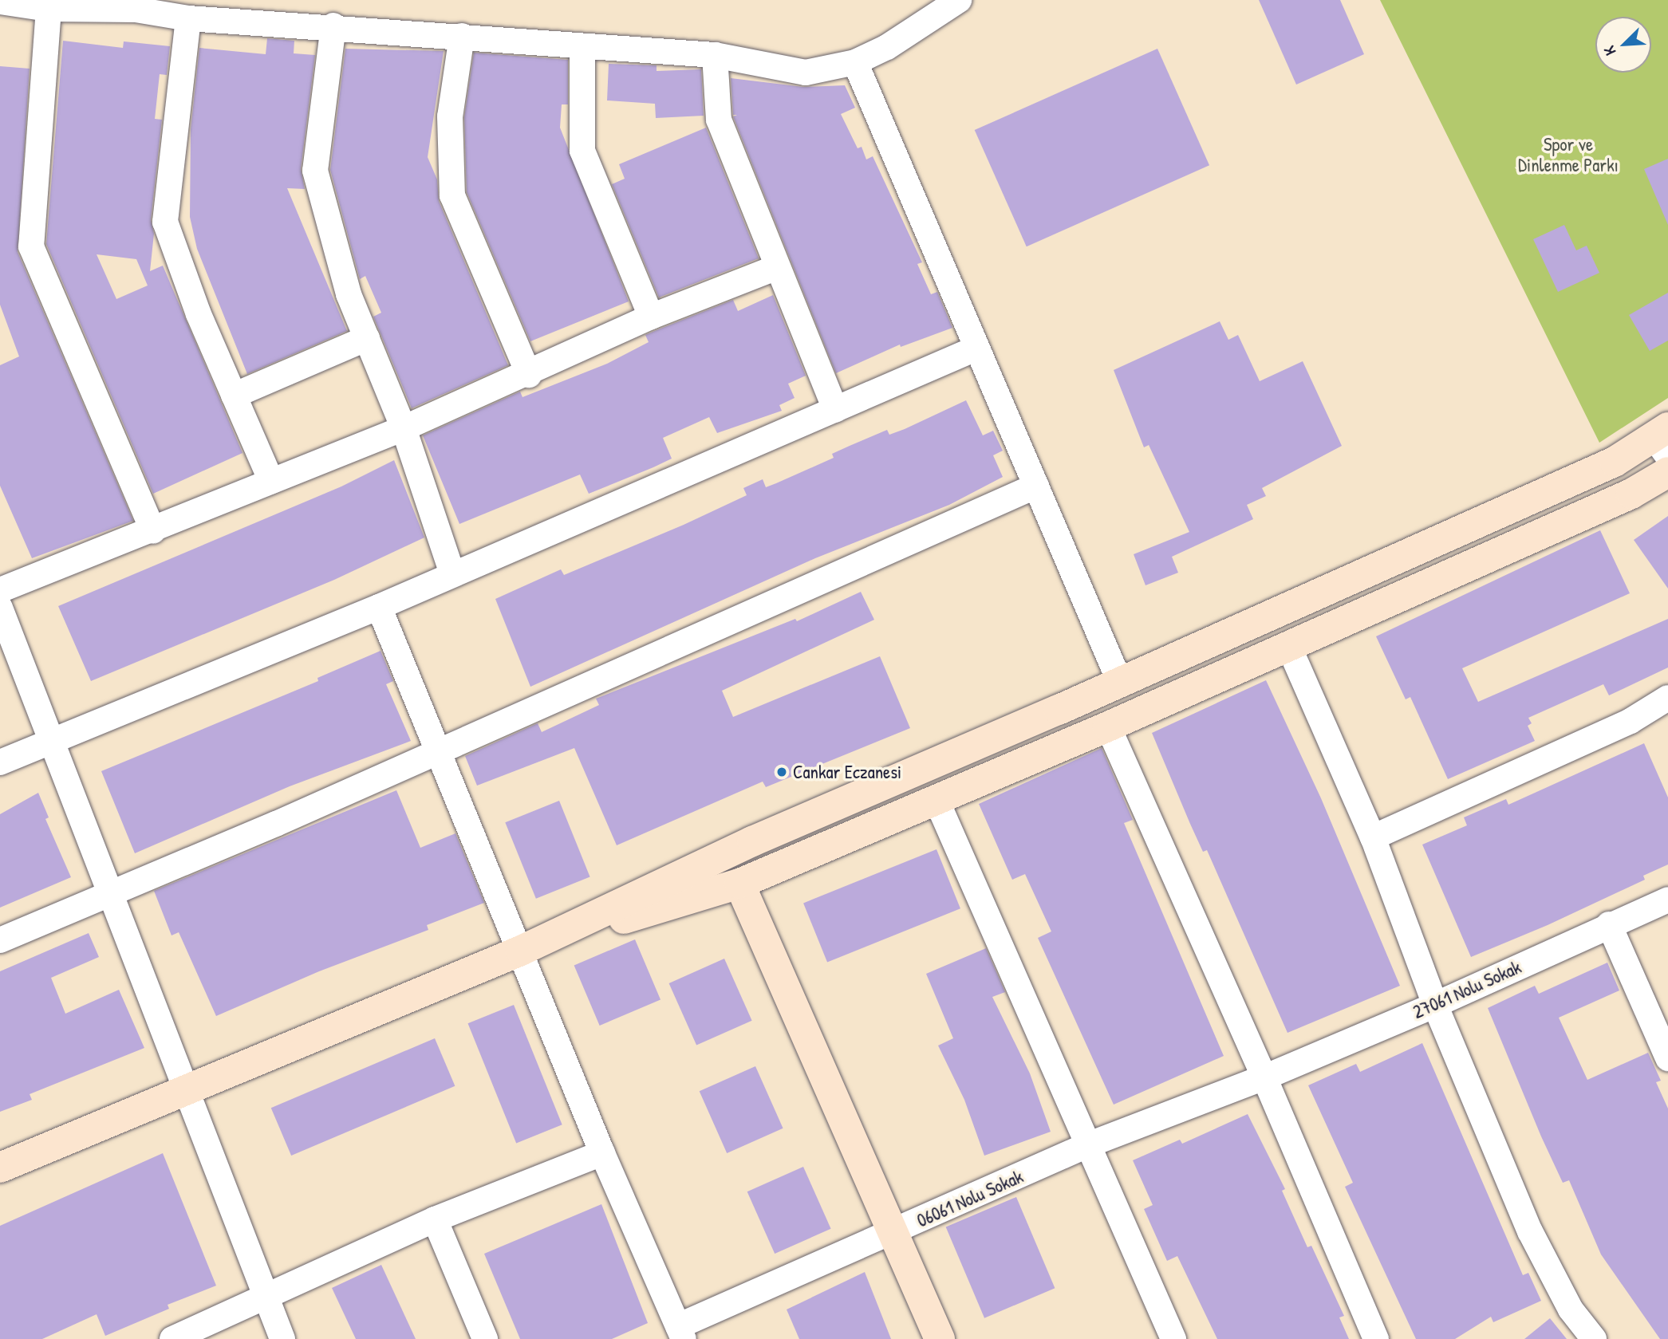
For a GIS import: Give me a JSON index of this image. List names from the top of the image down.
{
  "streets": {
    "street": ["27061 Nolu Sokak", "06061 Nolu Sokak"]
  },
  "crossings": [
    ["27061 Nolu Sokak", "06061 Nolu Sokak"]
  ],
  "parks": ["Spor ve Dinlenme Parkı"],
  "places": ["Cankar Eczanesi"],
  "north": "bottom left"
}
